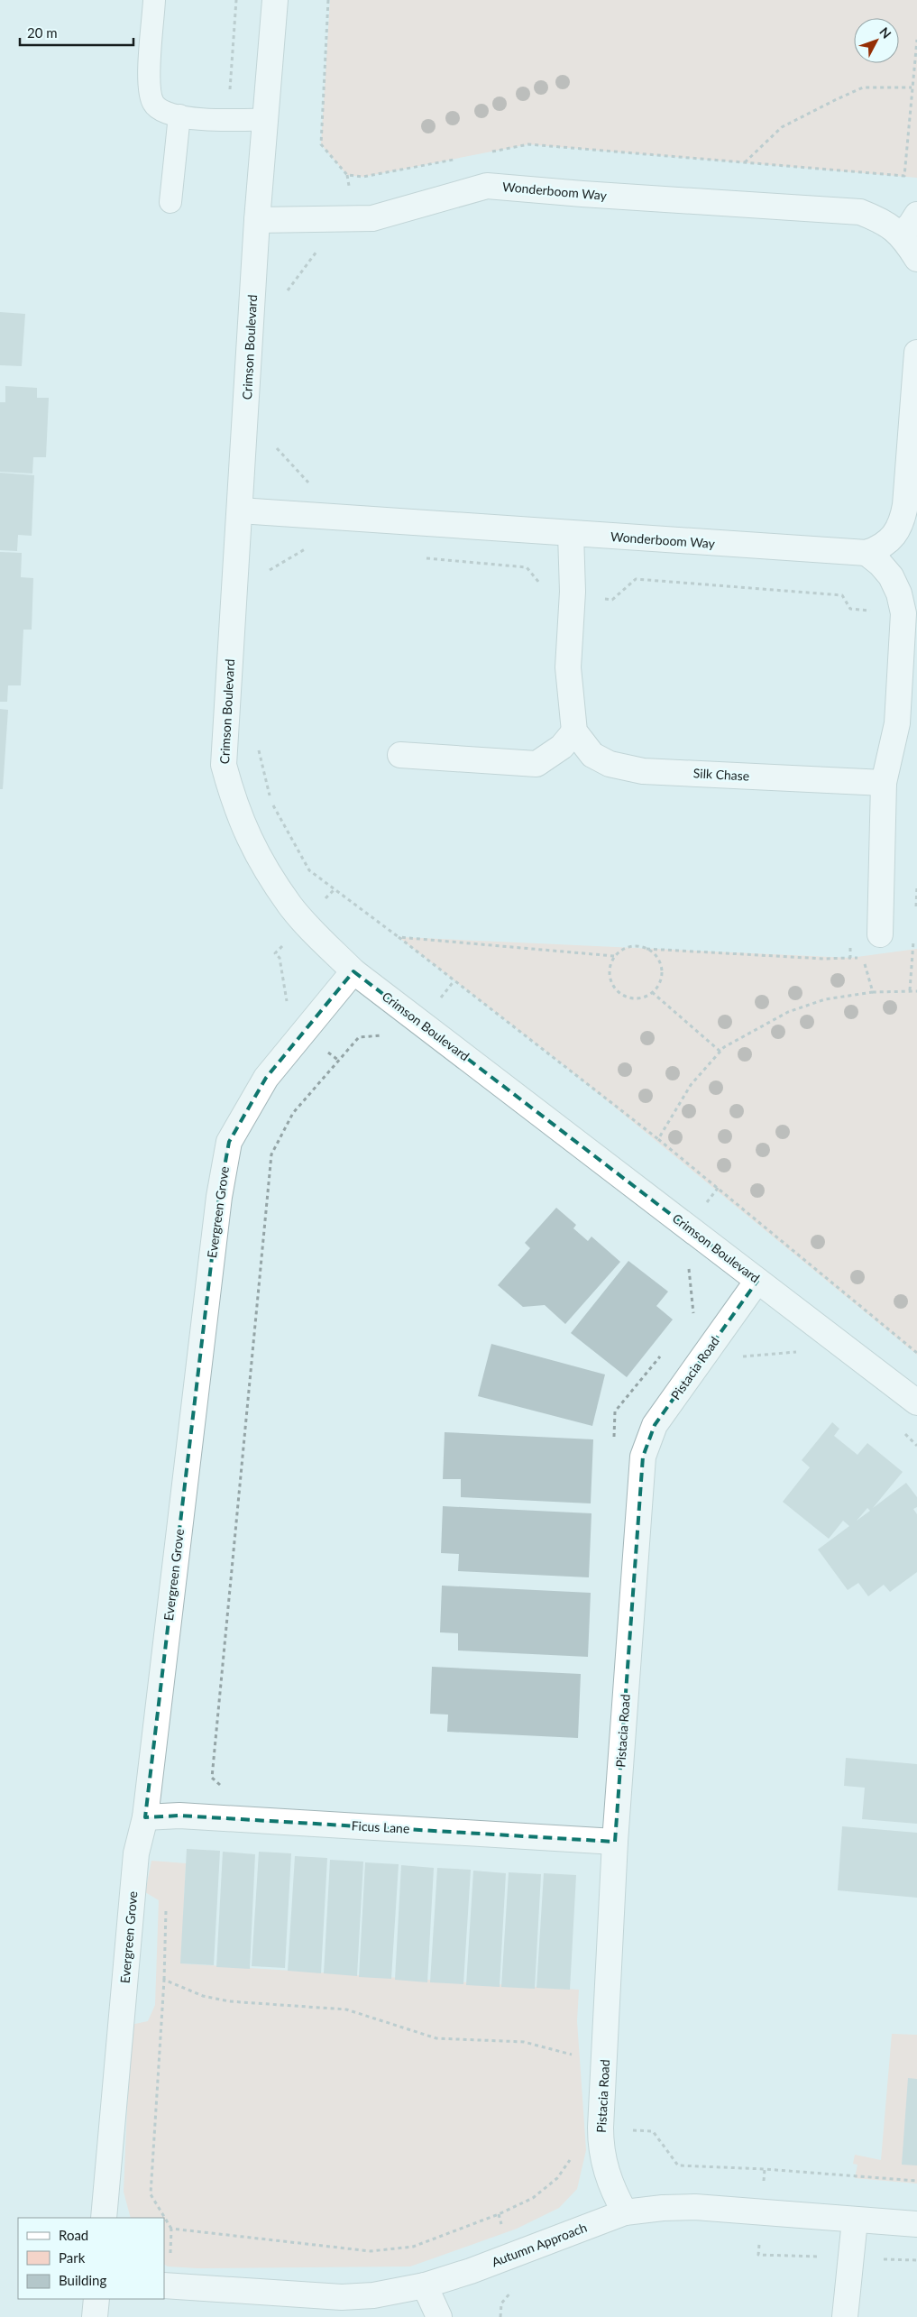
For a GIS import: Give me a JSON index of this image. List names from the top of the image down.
{
  "streets": {
    "street": [
      "Wonderboom Way",
      "Crimson Boulevard",
      "Silk Chase",
      "Evergreen Grove",
      "Pistacia Road",
      "Ficus Lane",
      "Autumn Approach"
    ]
  },
  "crossings": [
    ["Wonderboom Way", "Crimson Boulevard"],
    ["Crimson Boulevard", "Evergreen Grove"],
    ["Crimson Boulevard", "Pistacia Road"],
    ["Evergreen Grove", "Ficus Lane"],
    ["Pistacia Road", "Ficus Lane"],
    ["Pistacia Road", "Autumn Approach"]
  ],
  "legend": ["Road", "Park", "Building"],
  "scale_bar": "20 m",
  "north": "top right"
}
